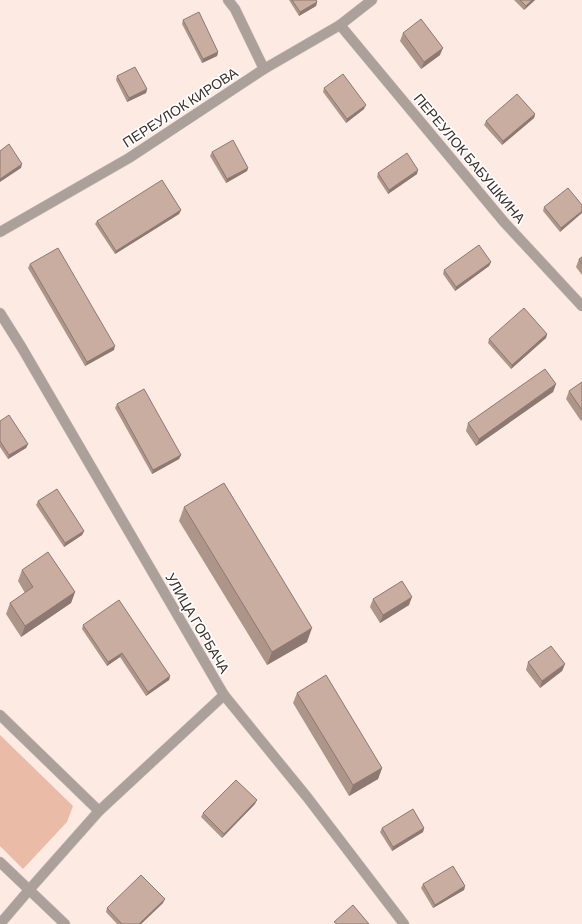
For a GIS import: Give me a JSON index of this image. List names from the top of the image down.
{
  "streets": {
    "street": ["ПЕРЕУЛОК КИРОВА", "ПЕРЕУЛОК БАБУШКИНА", "УЛИЦА ГОРБАЧА"]
  },
  "crossings": [
    ["ПЕРЕУЛОК КИРОВА", "ПЕРЕУЛОК БАБУШКИНА"]
  ]
}
